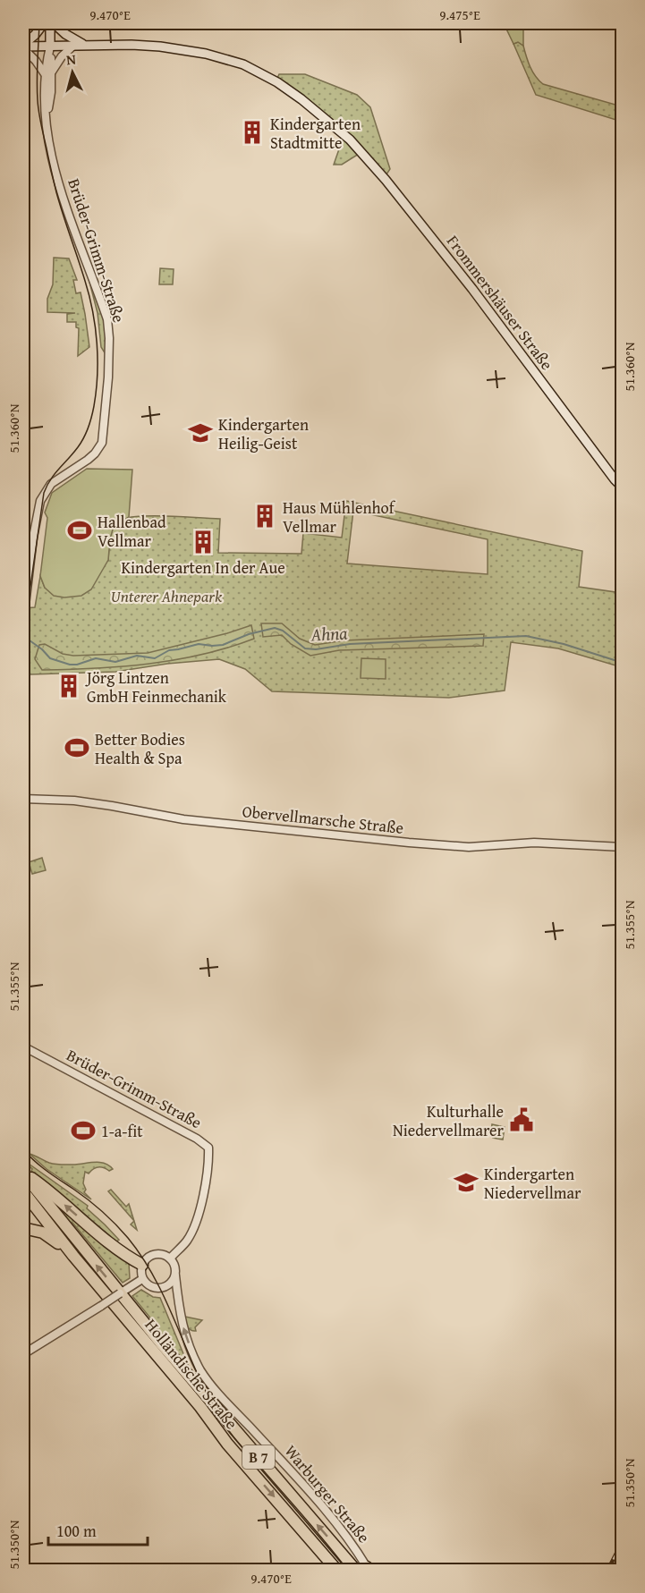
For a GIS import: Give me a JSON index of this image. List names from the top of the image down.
{
  "streets": {
    "highway": ["Holländische Straße", "B 7"],
    "main road": ["Frommershäuser Straße"],
    "street": ["Brüder-Grimm-Straße", "Obervellmarsche Straße", "Warburger Straße"]
  },
  "crossings": [
    ["Brüder-Grimm-Straße", "Frommershäuser Straße"],
    ["Brüder-Grimm-Straße", "Warburger Straße"],
    ["Holländische Straße", "B 7"],
    ["Holländische Straße", "Warburger Straße"]
  ],
  "one_way": ["Warburger Straße"],
  "water": ["Ahna"],
  "parks": ["Unterer Ahnepark"],
  "places": {
    "building": [
      "Kindergarten Stadtmitte",
      "Haus Mühlenhof Vellmar",
      "Kindergarten In der Aue",
      "Jörg Lintzen GmbH Feinmechanik"
    ],
    "school or university": ["Kindergarten Heilig-Geist", "Kindergarten Niedervellmar"],
    "sports": ["Hallenbad Vellmar", "Better Bodies Health & Spa", "1-a-fit"],
    "public building": ["Kulturhalle Niedervellmarer"]
  },
  "scale_bar": "100 m",
  "north": "top",
  "coordinates": [
    "9.470°E",
    "9.475°E",
    "51.360°N",
    "51.355°N",
    "51.350°N"
  ]
}
